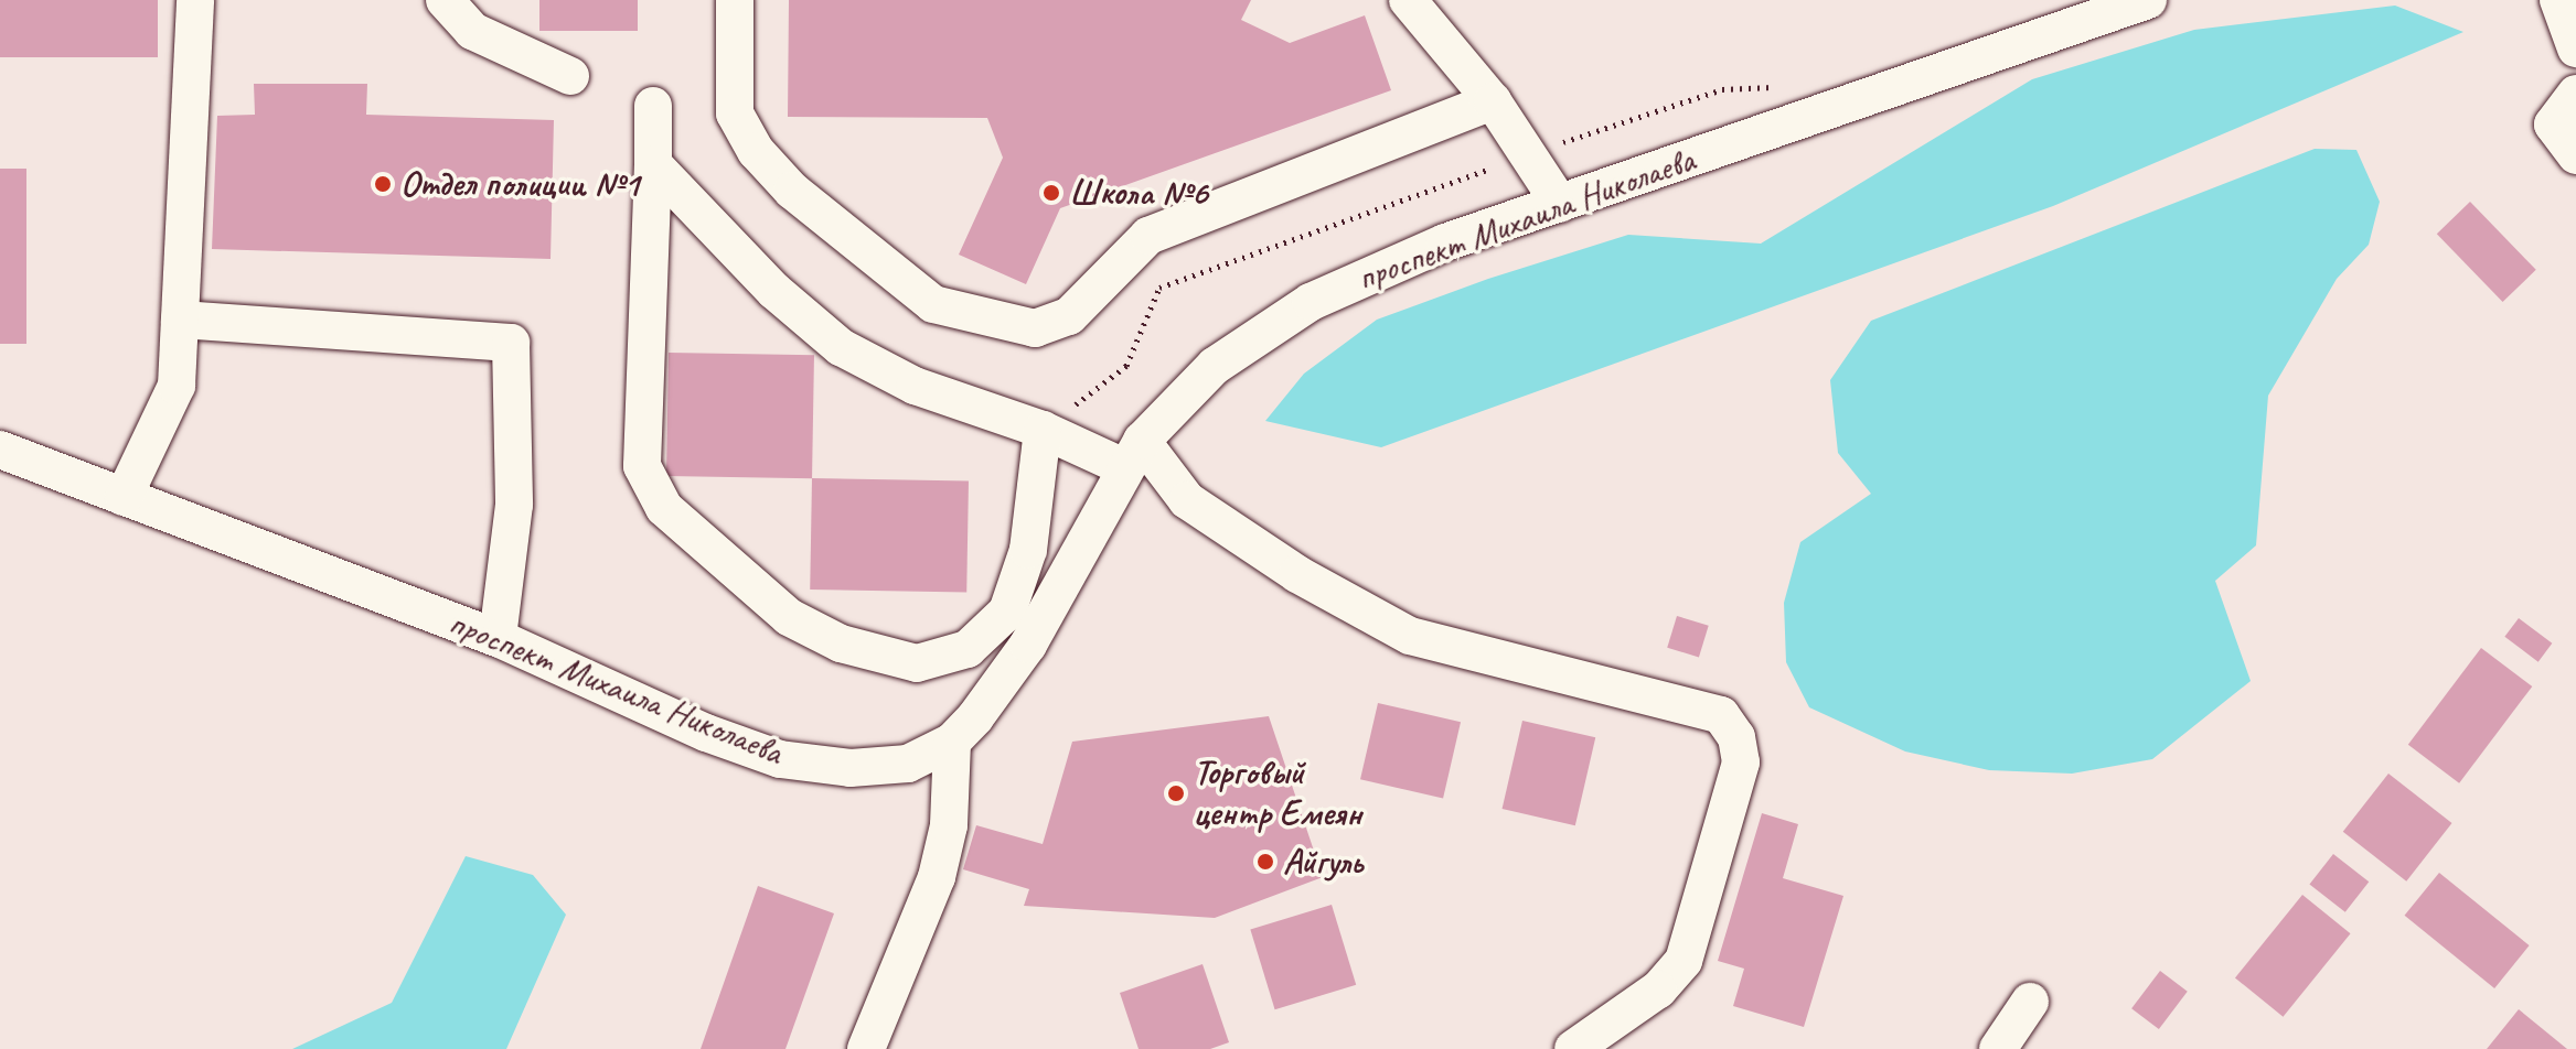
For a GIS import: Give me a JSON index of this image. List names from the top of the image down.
{
  "streets": {
    "street": ["проспект Михаила Николаева"]
  },
  "places": [
    "Отдел полиции №1",
    "Школа №6",
    "Торговый центр Емеян",
    "Айгуль"
  ]
}
